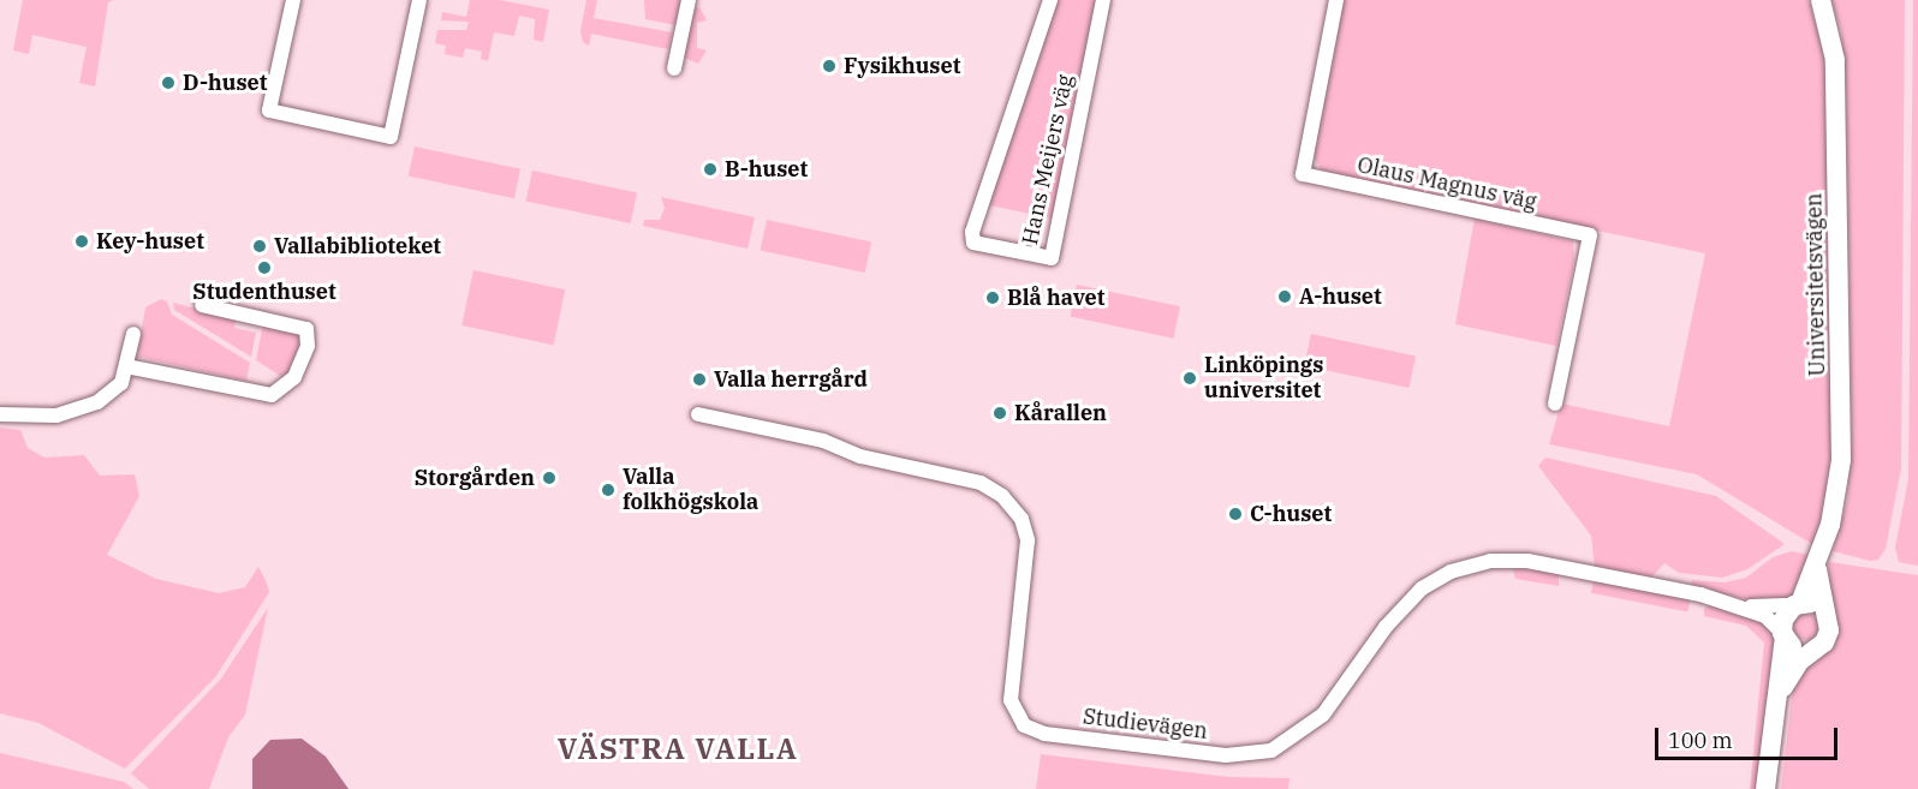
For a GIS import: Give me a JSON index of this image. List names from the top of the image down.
{
  "streets": {
    "main road": ["Universitetsvägen"],
    "street": ["Hans Meijers väg", "Olaus Magnus väg", "Studievägen"]
  },
  "crossings": [
    ["Universitetsvägen", "Studievägen"]
  ],
  "districts": ["VÄSTRA VALLA"],
  "places": [
    "Fysikhuset",
    "D-huset",
    "B-huset",
    "Key-huset",
    "Vallabiblioteket",
    "Studenthuset",
    "A-huset",
    "Blå havet",
    "Linköpings universitet",
    "Valla herrgård",
    "Kårallen",
    "Storgården",
    "Valla folkhögskola",
    "C-huset"
  ],
  "scale_bar": "100 m"
}
